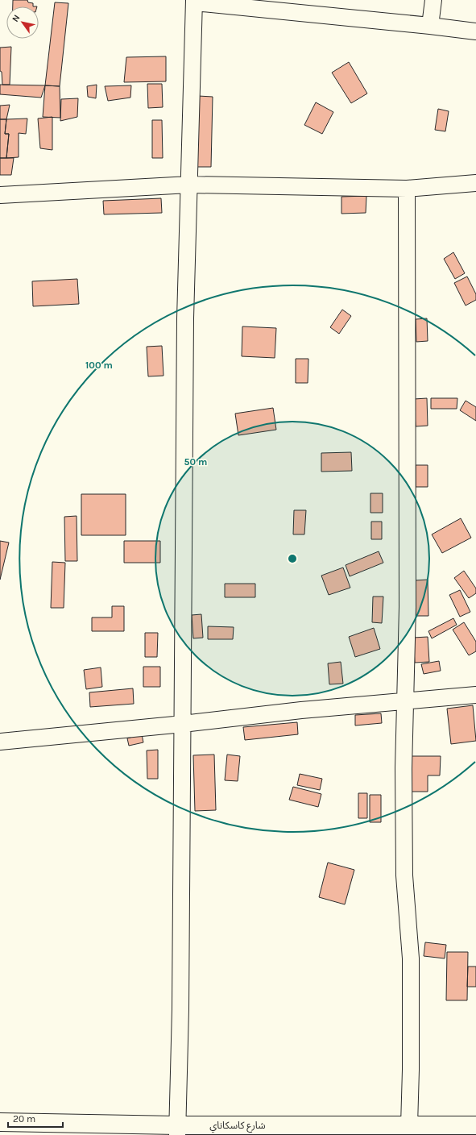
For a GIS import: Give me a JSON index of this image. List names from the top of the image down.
{
  "streets": {
    "street": ["شارع كاسكاناي"]
  },
  "scale_bar": "20 m",
  "north": "top left",
  "rings": ["100 m", "50 m"]
}
